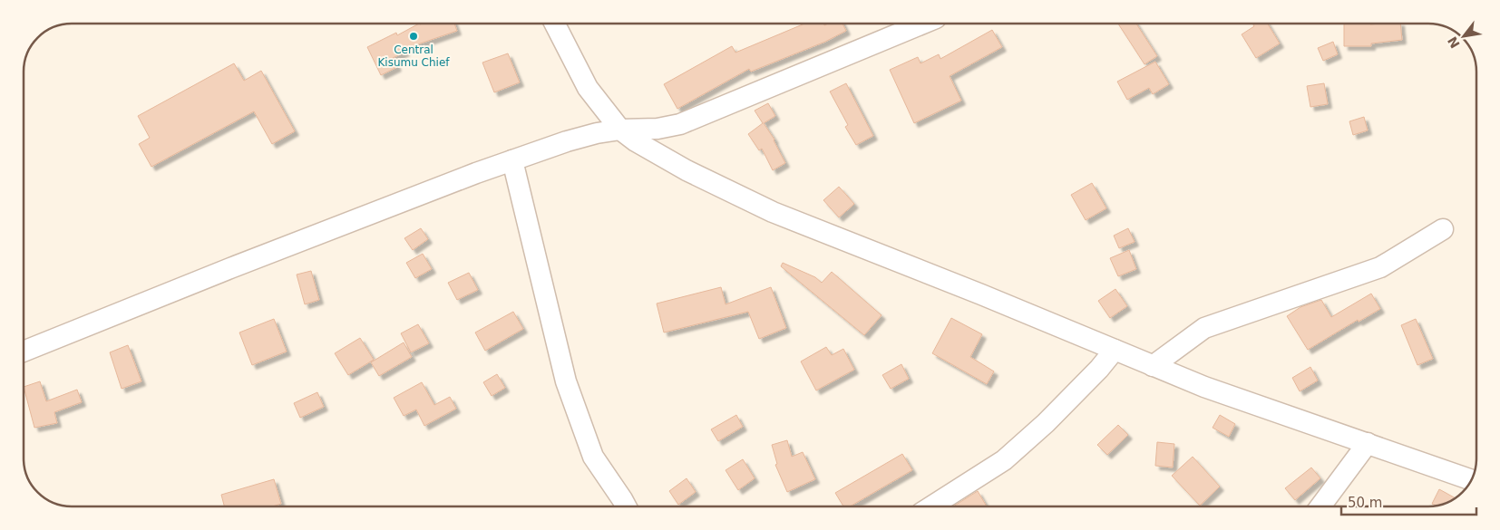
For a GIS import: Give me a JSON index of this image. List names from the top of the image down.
{
  "places": ["Central Kisumu Chief"],
  "scale_bar": "50 m",
  "north": "bottom left"
}
